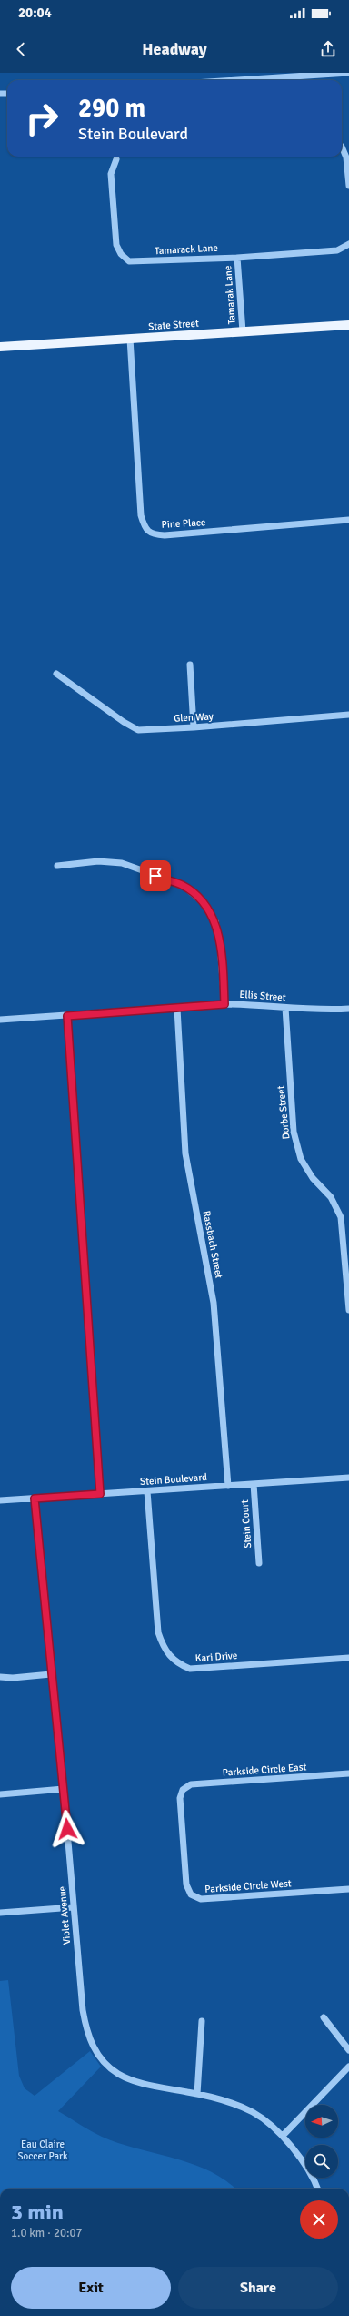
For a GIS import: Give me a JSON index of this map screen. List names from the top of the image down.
{
  "streets": {
    "main road": ["State Street"],
    "street": [
      "Tamarack Lane",
      "Tamarak Lane",
      "Pine Place",
      "Glen Way",
      "Ellis Street",
      "Dorbe Street",
      "Rassbach Street",
      "Stein Boulevard",
      "Stein Court",
      "Kari Drive",
      "Parkside Circle East",
      "Parkside Circle West",
      "Violet Avenue"
    ]
  },
  "crossings": [
    ["Tamarack Lane", "Tamarak Lane"],
    ["Tamarak Lane", "State Street"],
    ["State Street", "Pine Place"],
    ["Ellis Street", "Dorbe Street"],
    ["Ellis Street", "Rassbach Street"],
    ["Rassbach Street", "Stein Boulevard"],
    ["Stein Boulevard", "Stein Court"],
    ["Stein Boulevard", "Kari Drive"],
    ["Stein Boulevard", "Violet Avenue"],
    ["Parkside Circle East", "Parkside Circle West"]
  ],
  "parks": ["Eau Claire Soccer Park"],
  "north": "left",
  "page": {
    "status": "20:04",
    "header": "Headway",
    "turn": ["290 m", "Stein Boulevard"],
    "heading": ["3 min", "1.0 km · 20:07"],
    "buttons": ["Exit", "Share"]
  }
}
